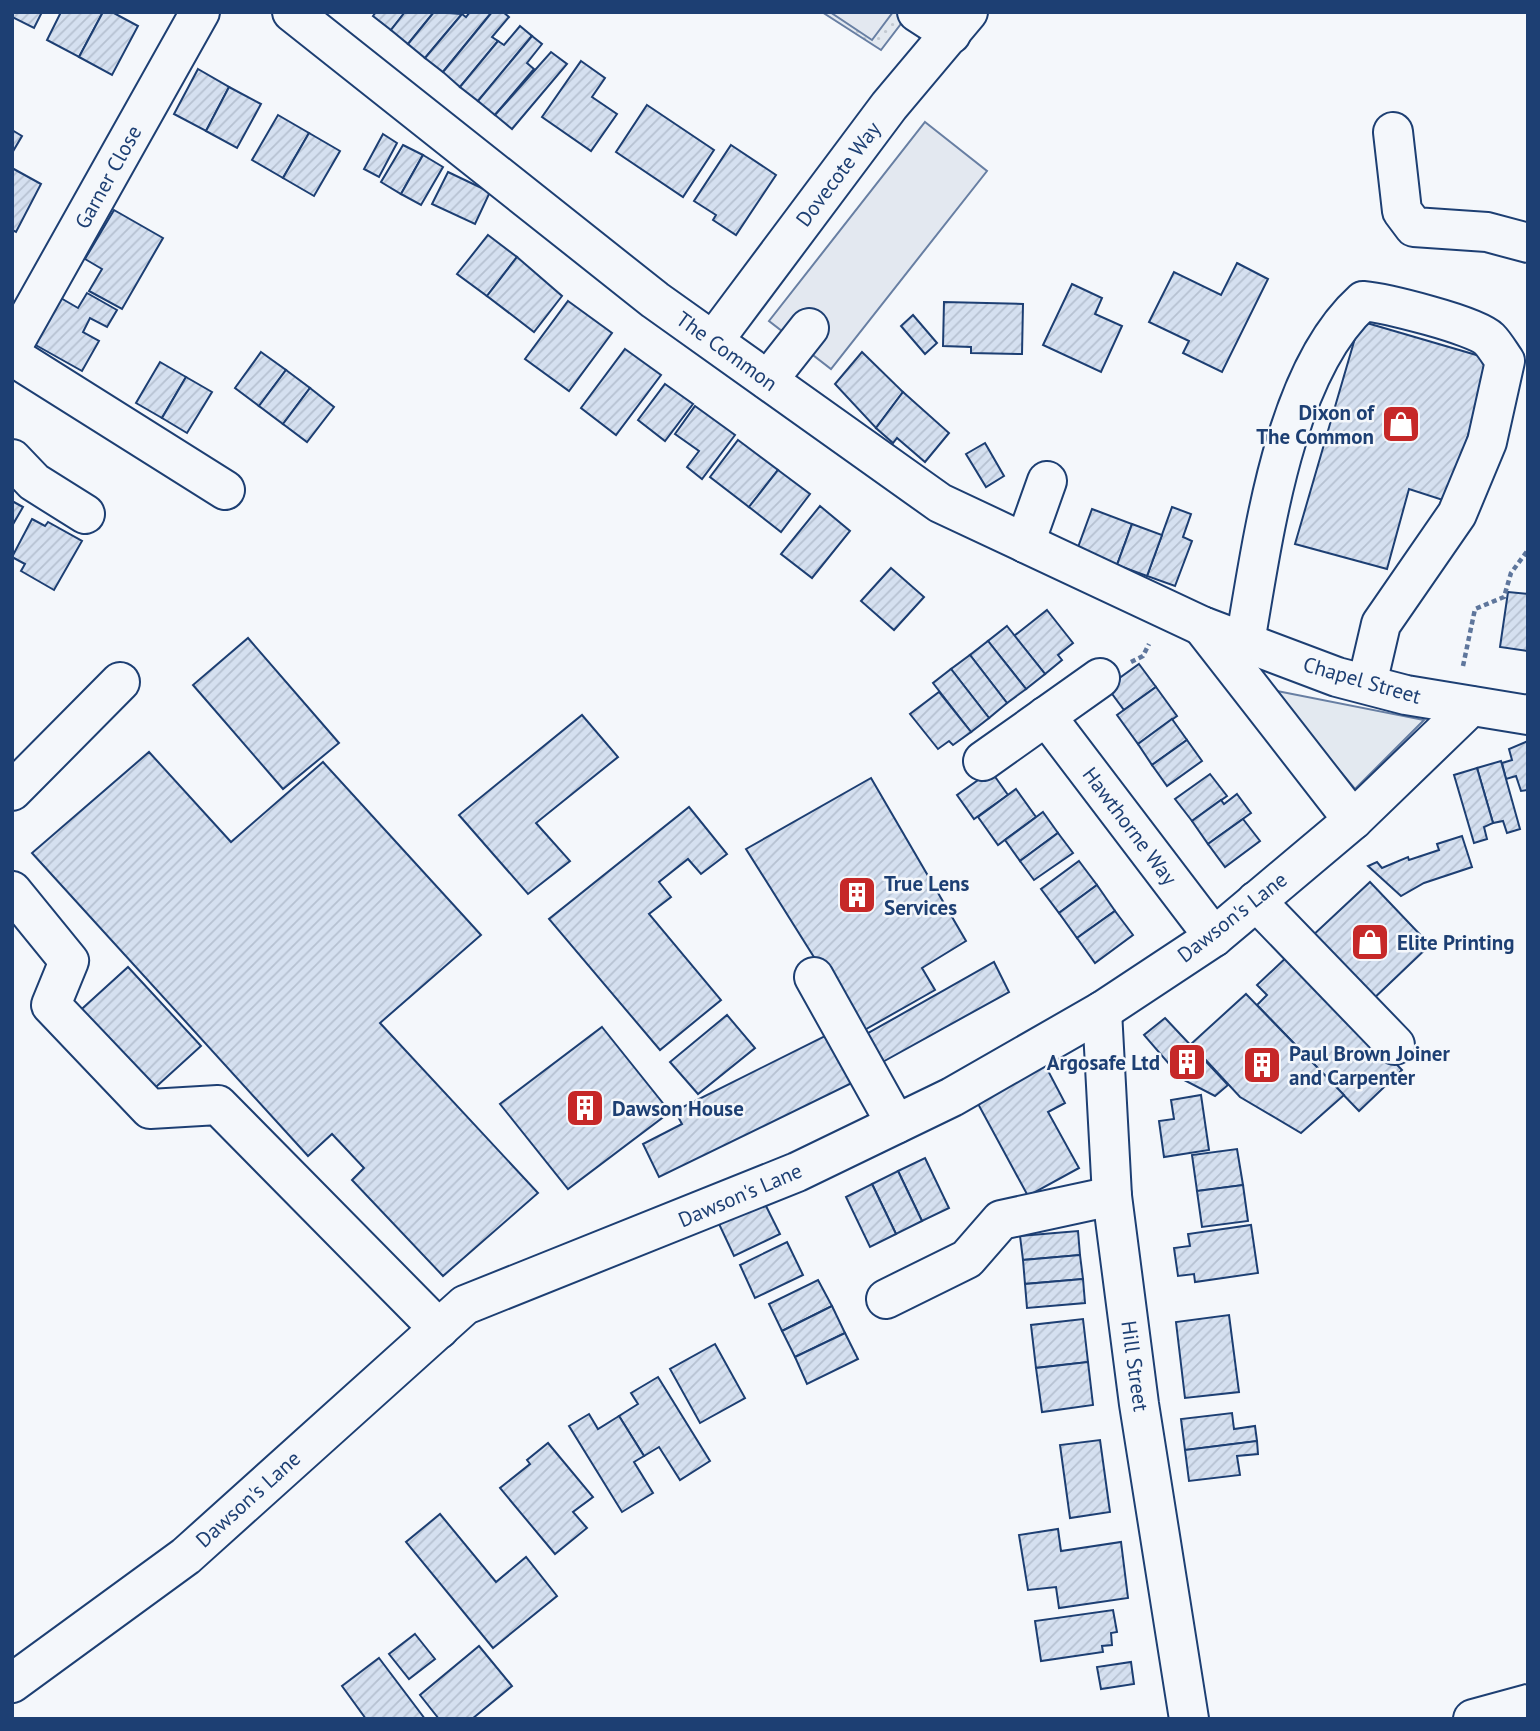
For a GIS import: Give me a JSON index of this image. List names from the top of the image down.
{
  "streets": {
    "street": [
      "Dovecote Way",
      "Garner Close",
      "The Common",
      "Chapel Street",
      "Hawthorne Way",
      "Dawson's Lane",
      "Hill Street"
    ]
  },
  "crossings": [
    ["Dovecote Way", "The Common"],
    ["The Common", "Chapel Street"],
    ["Chapel Street", "Dawson's Lane"],
    ["Hawthorne Way", "Dawson's Lane"],
    ["Dawson's Lane", "Hill Street"]
  ],
  "places": {
    "shop": ["Dixon of The Common", "Elite Printing"],
    "building": [
      "True Lens Services",
      "Argosafe Ltd",
      "Paul Brown Joiner and Carpenter",
      "Dawson House"
    ]
  }
}
